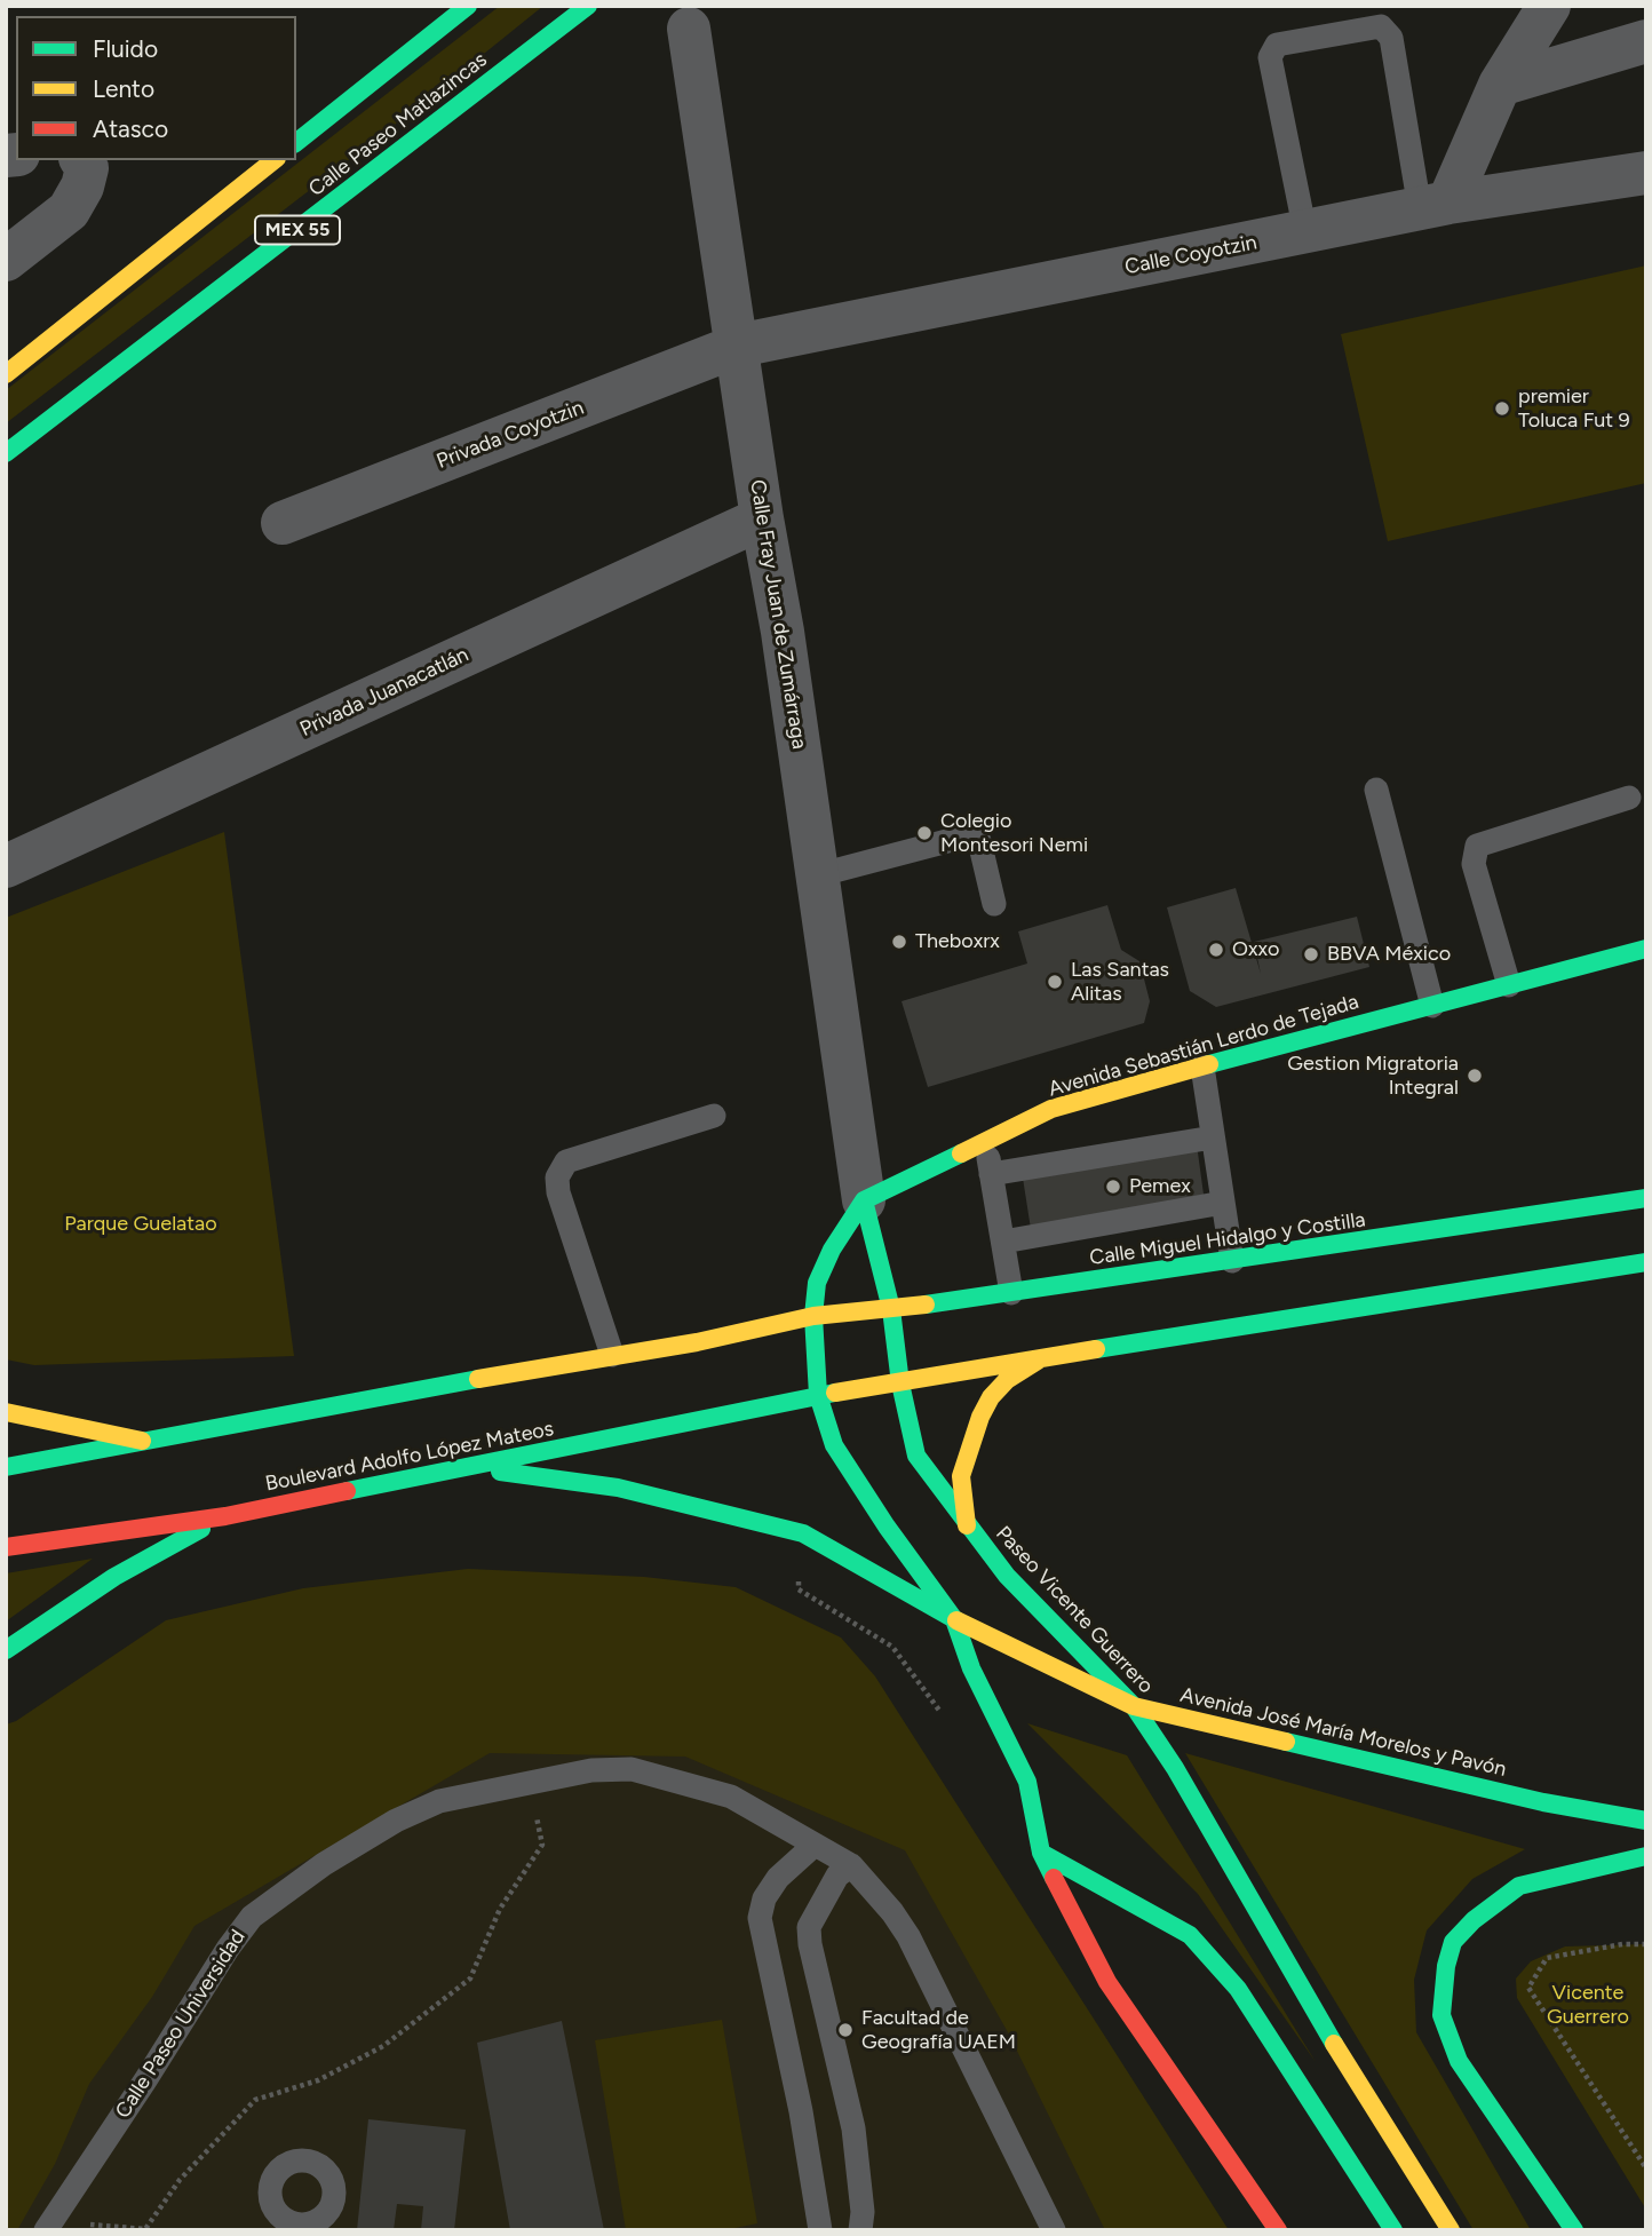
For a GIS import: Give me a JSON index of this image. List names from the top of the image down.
{
  "streets": {
    "main road": [
      "Calle Paseo Matlazincas",
      "MEX 55",
      "Avenida Sebastián Lerdo de Tejada",
      "Calle Miguel Hidalgo y Costilla",
      "Boulevard Adolfo López Mateos",
      "Paseo Vicente Guerrero",
      "Avenida José María Morelos y Pavón"
    ],
    "street": [
      "Calle Coyotzin",
      "Privada Coyotzin",
      "Calle Fray Juan de Zumárraga",
      "Privada Juanacatlán"
    ],
    "lane": ["Calle Paseo Universidad"]
  },
  "crossings": [
    ["Calle Coyotzin", "Privada Coyotzin"],
    ["Calle Coyotzin", "Calle Fray Juan de Zumárraga"],
    ["Privada Coyotzin", "Calle Fray Juan de Zumárraga"],
    ["Calle Fray Juan de Zumárraga", "Privada Juanacatlán"],
    ["Calle Fray Juan de Zumárraga", "Avenida Sebastián Lerdo de Tejada"],
    ["Calle Fray Juan de Zumárraga", "Paseo Vicente Guerrero"],
    ["Avenida Sebastián Lerdo de Tejada", "Calle Miguel Hidalgo y Costilla"],
    ["Avenida Sebastián Lerdo de Tejada", "Paseo Vicente Guerrero"],
    ["Calle Miguel Hidalgo y Costilla", "Paseo Vicente Guerrero"],
    ["Paseo Vicente Guerrero", "Avenida José María Morelos y Pavón"]
  ],
  "parks": ["Parque Guelatao", "Vicente Guerrero"],
  "places": [
    "premier Toluca Fut 9",
    "Colegio Montesori Nemi",
    "Theboxrx",
    "Oxxo",
    "BBVA México",
    "Las Santas Alitas",
    "Gestion Migratoria Integral",
    "Pemex",
    "Facultad de Geografía UAEM"
  ],
  "legend": ["Fluido", "Lento", "Atasco"]
}
